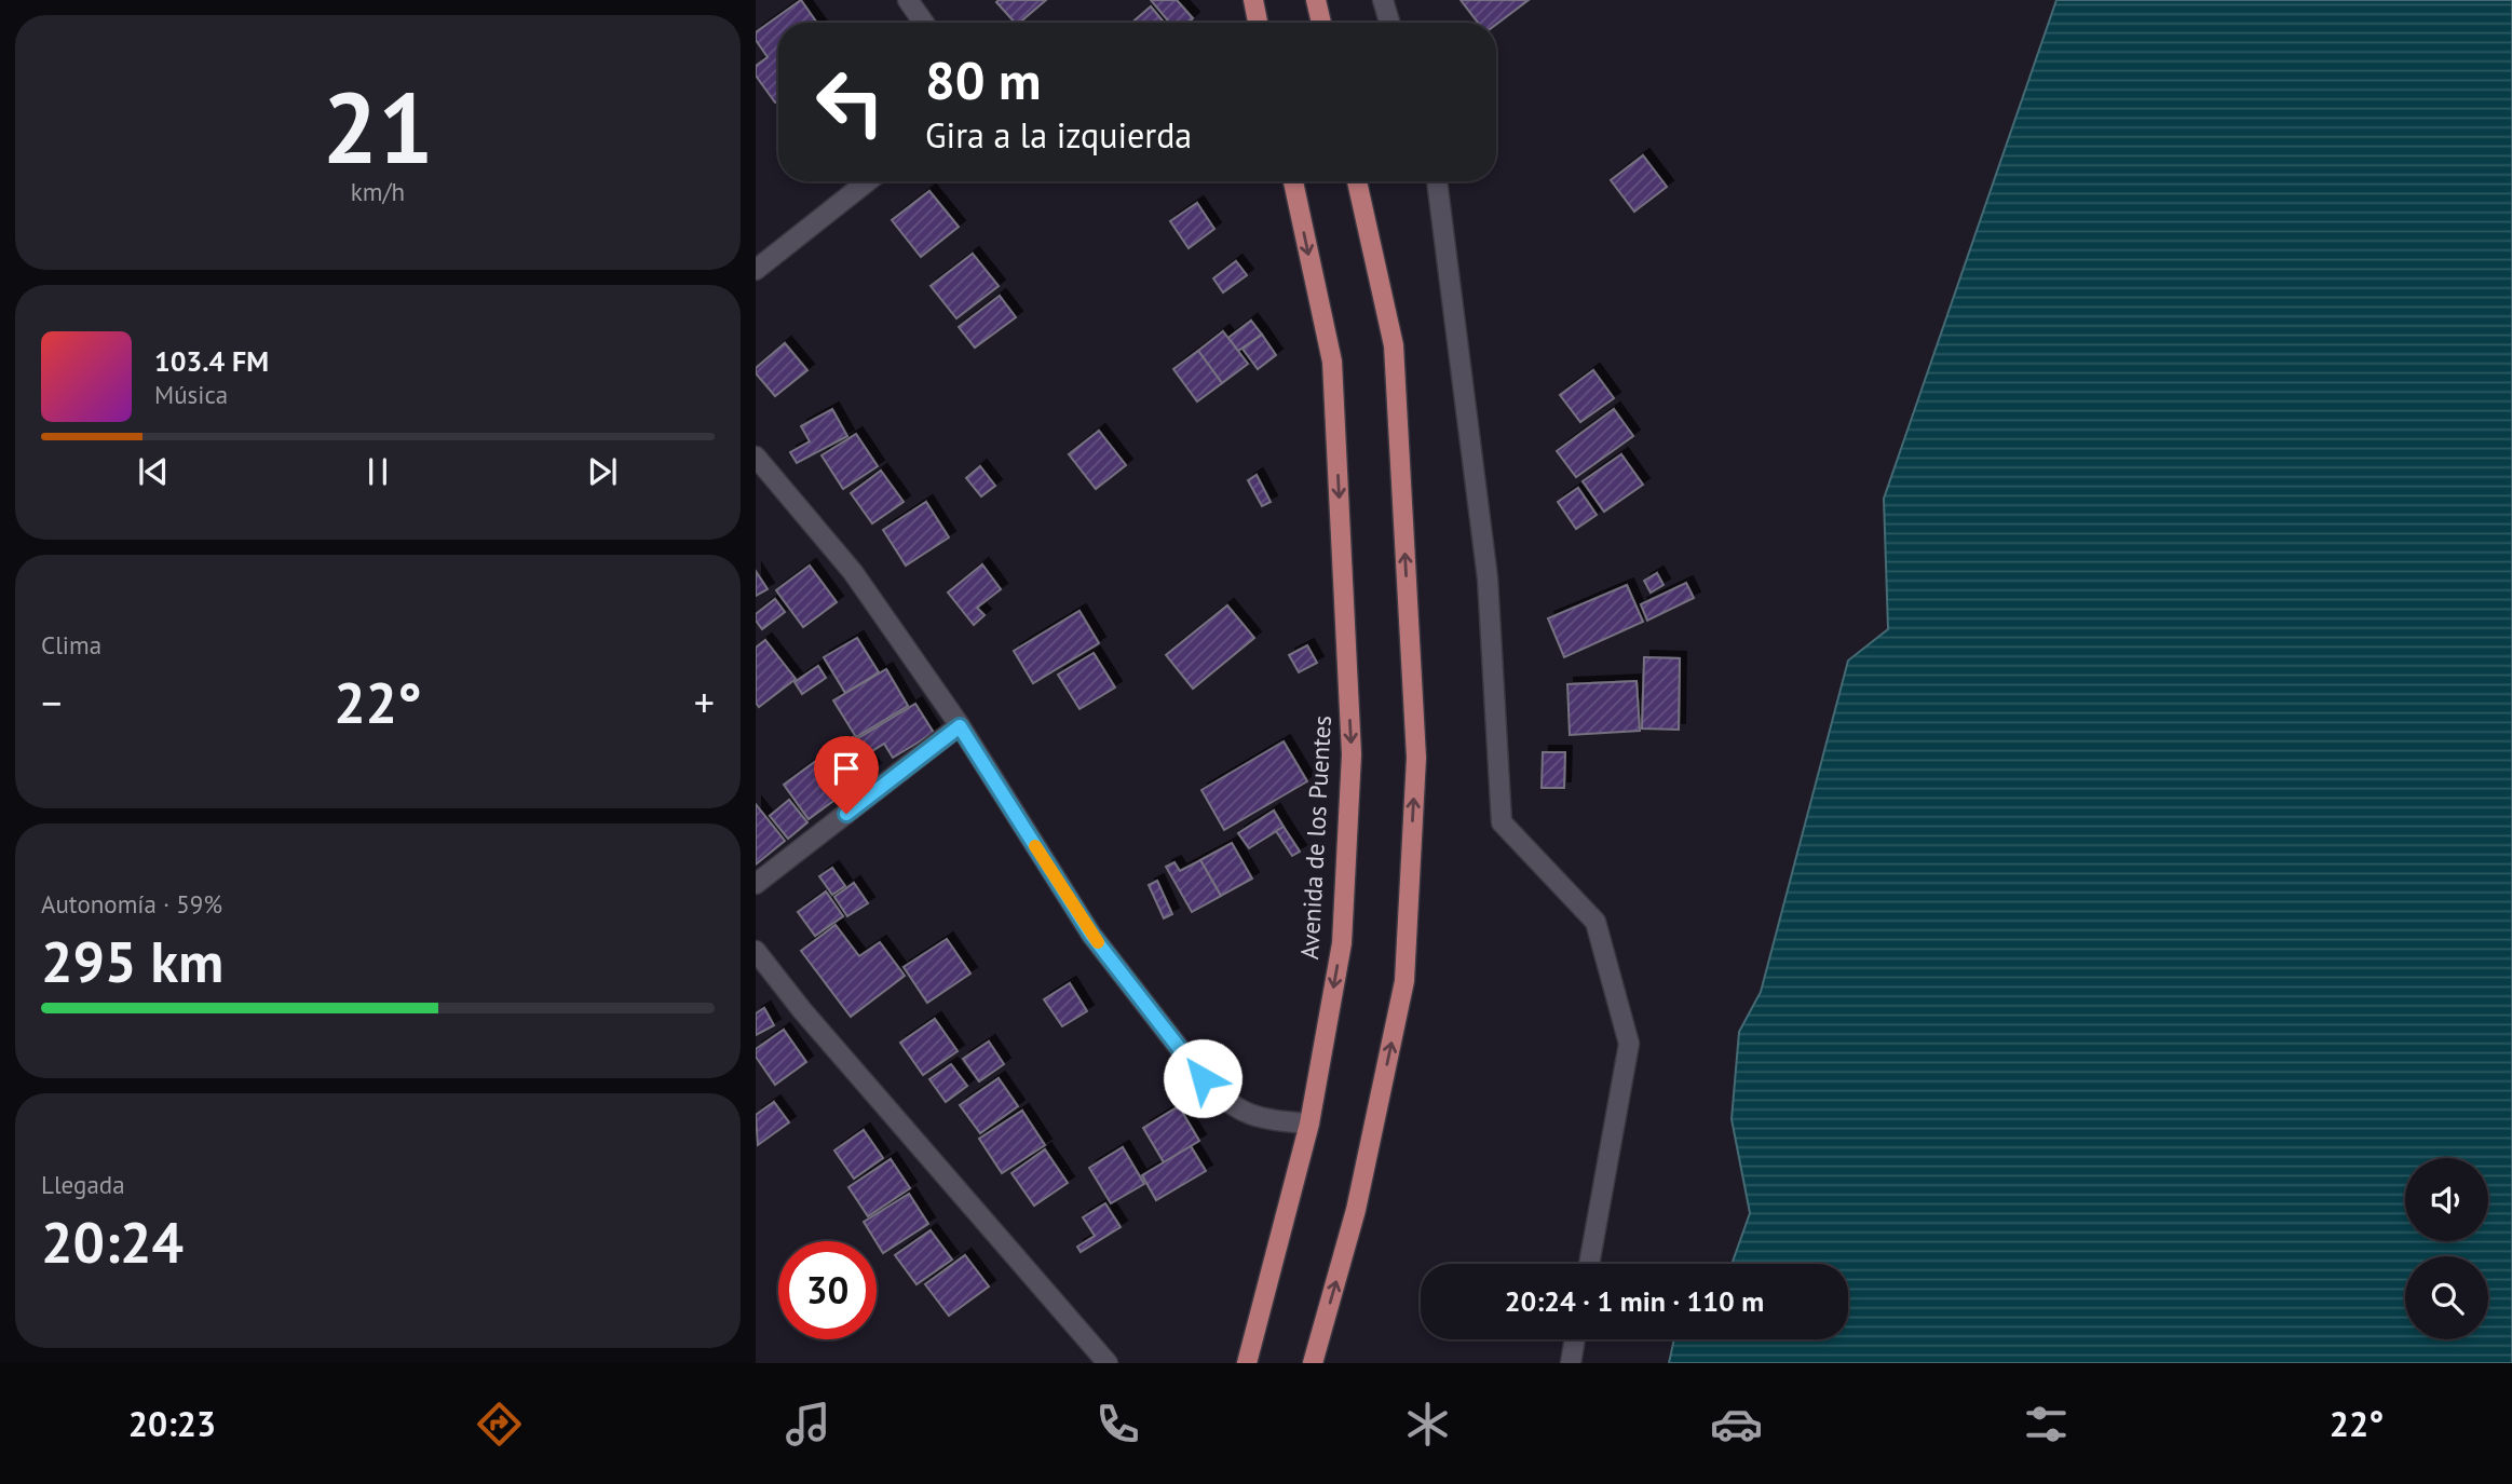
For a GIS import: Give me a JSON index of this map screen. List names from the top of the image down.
{
  "streets": {
    "main road": ["Avenida de los Puentes"]
  },
  "page": {
    "tile": [
      ["21", "km/h"],
      "Clima",
      ["Autonomía · 59%", "295 km"],
      ["Llegada", "20:24"]
    ],
    "turn": ["80 m", "Gira a la izquierda"],
    "song": ["103.4 FM", "Música"],
    "heat": ["−", "22°", "+"],
    "limit": "30",
    "trip": "20:24 · 1 min · 110 m",
    "tabs": ["20:23", "22°"]
  }
}
